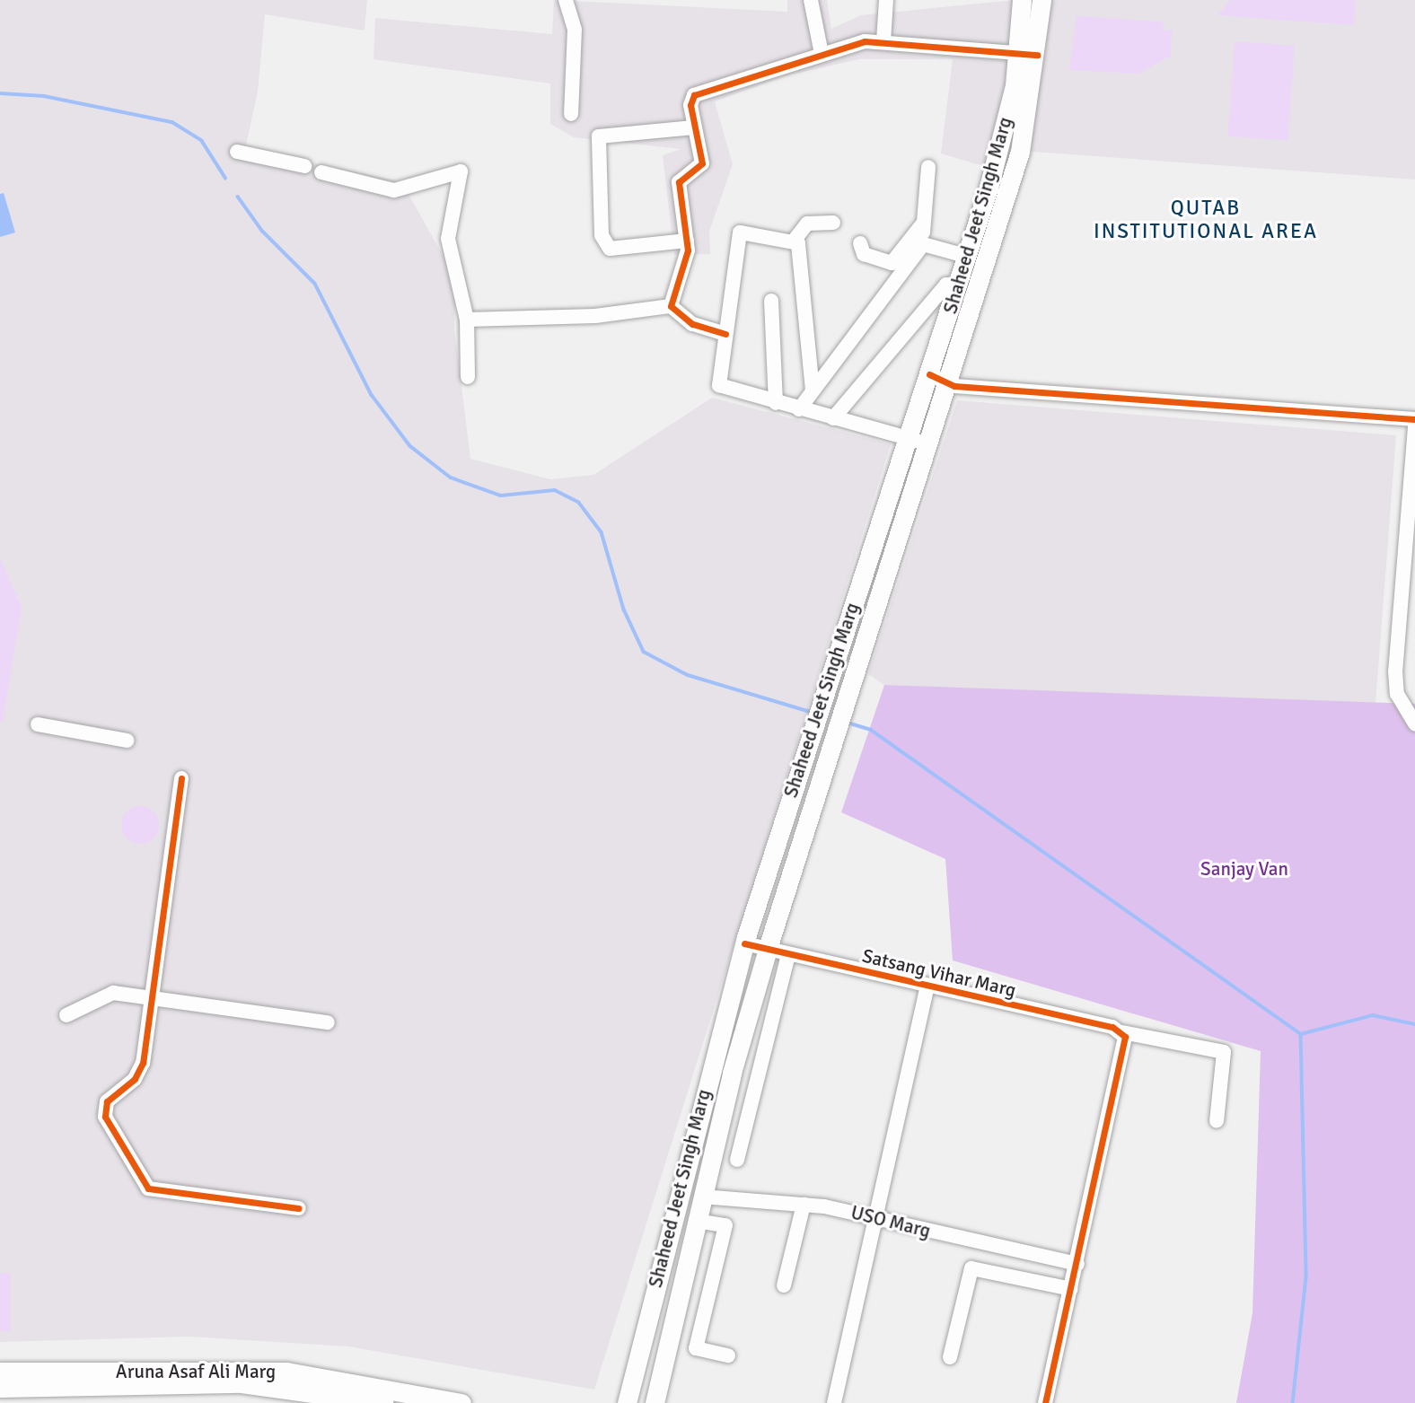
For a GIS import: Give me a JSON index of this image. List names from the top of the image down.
{
  "streets": {
    "main road": ["Shaheed Jeet Singh Marg", "Aruna Asaf Ali Marg"],
    "street": ["Satsang Vihar Marg", "USO Marg"]
  },
  "crossings": [
    ["Shaheed Jeet Singh Marg", "Satsang Vihar Marg"],
    ["Shaheed Jeet Singh Marg", "USO Marg"]
  ],
  "districts": ["QUTAB INSTITUTIONAL AREA"],
  "parks": ["Sanjay Van"]
}
